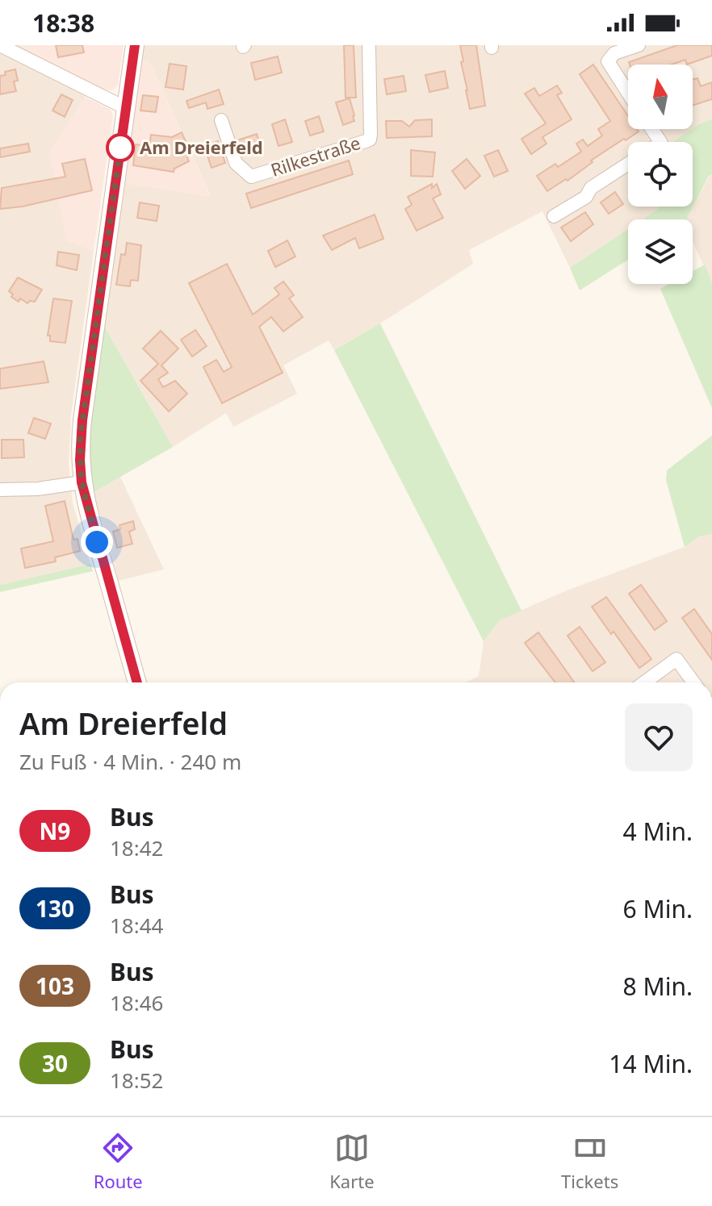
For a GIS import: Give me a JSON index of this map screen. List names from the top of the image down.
{
  "streets": {
    "street": ["Rilkestraße"]
  },
  "places": ["Am Dreierfeld"],
  "lines": ["bus line N9"],
  "north": "top",
  "page": {
    "status": "18:38",
    "heading": ["Am Dreierfeld", "Zu Fuß · 4 Min. · 240 m"],
    "list": [
      {
        "mark": "N9",
        "name": "Bus",
        "note": "18:42",
        "value": "4 Min."
      },
      {
        "mark": "130",
        "name": "Bus",
        "note": "18:44",
        "value": "6 Min."
      },
      {
        "mark": "103",
        "name": "Bus",
        "note": "18:46",
        "value": "8 Min."
      },
      {
        "mark": "30",
        "name": "Bus",
        "note": "18:52",
        "value": "14 Min."
      }
    ],
    "tabs": ["Route", "Karte", "Tickets"]
  }
}
